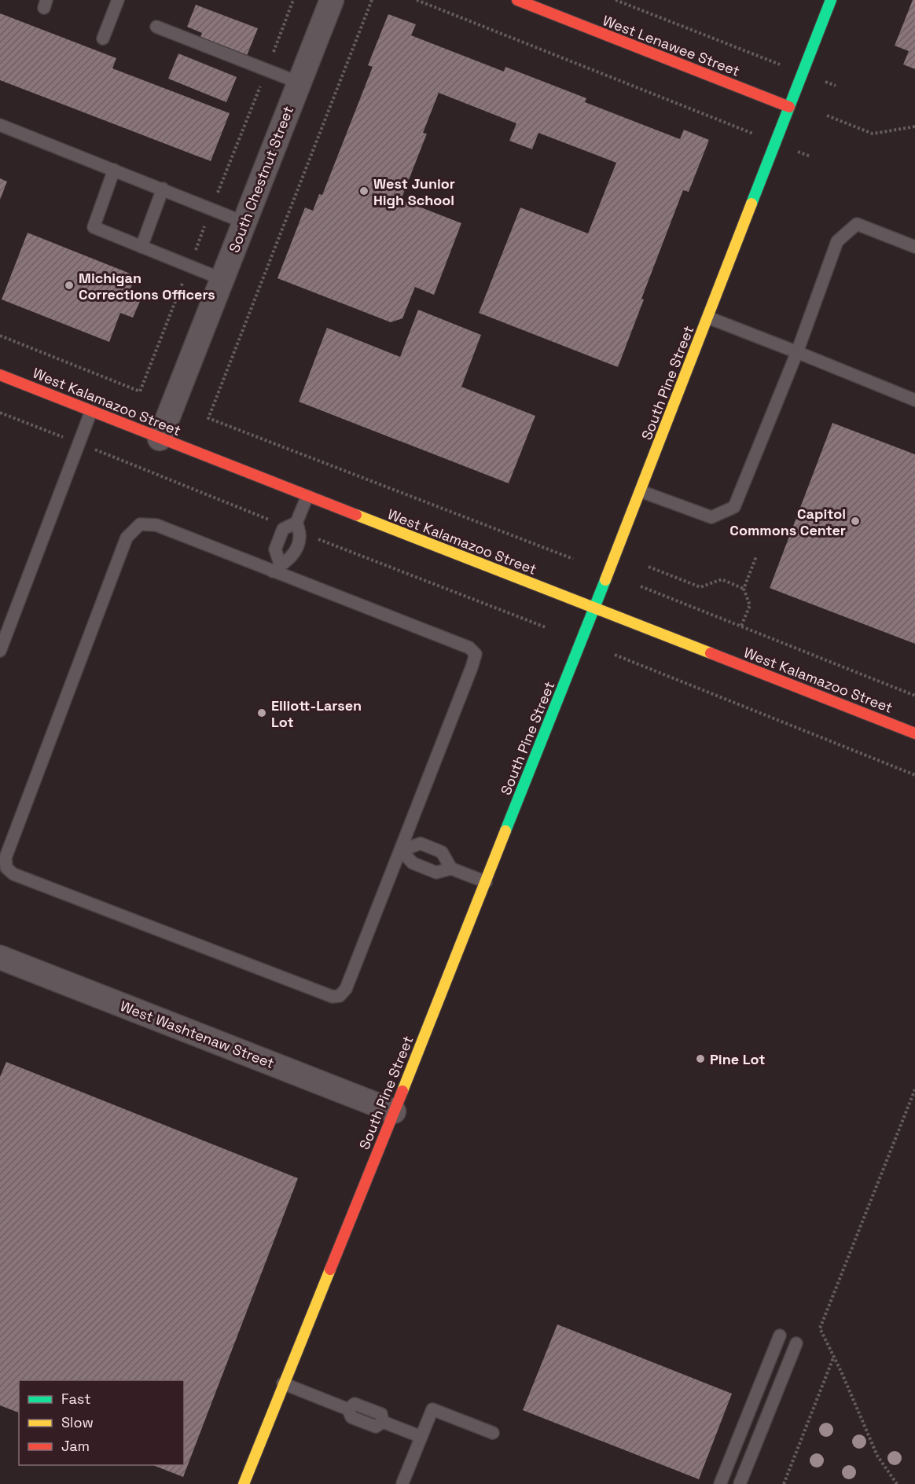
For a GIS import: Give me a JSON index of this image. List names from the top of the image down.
{
  "streets": {
    "street": [
      "West Lenawee Street",
      "South Chestnut Street",
      "South Pine Street",
      "West Kalamazoo Street",
      "West Washtenaw Street"
    ]
  },
  "crossings": [
    ["West Lenawee Street", "South Pine Street"],
    ["South Chestnut Street", "West Kalamazoo Street"],
    ["South Pine Street", "West Kalamazoo Street"],
    ["South Pine Street", "West Washtenaw Street"]
  ],
  "places": [
    "West Junior High School",
    "Michigan Corrections Officers",
    "Capitol Commons Center",
    "Elliott-Larsen Lot",
    "Pine Lot"
  ],
  "legend": ["Fast", "Slow", "Jam"]
}
